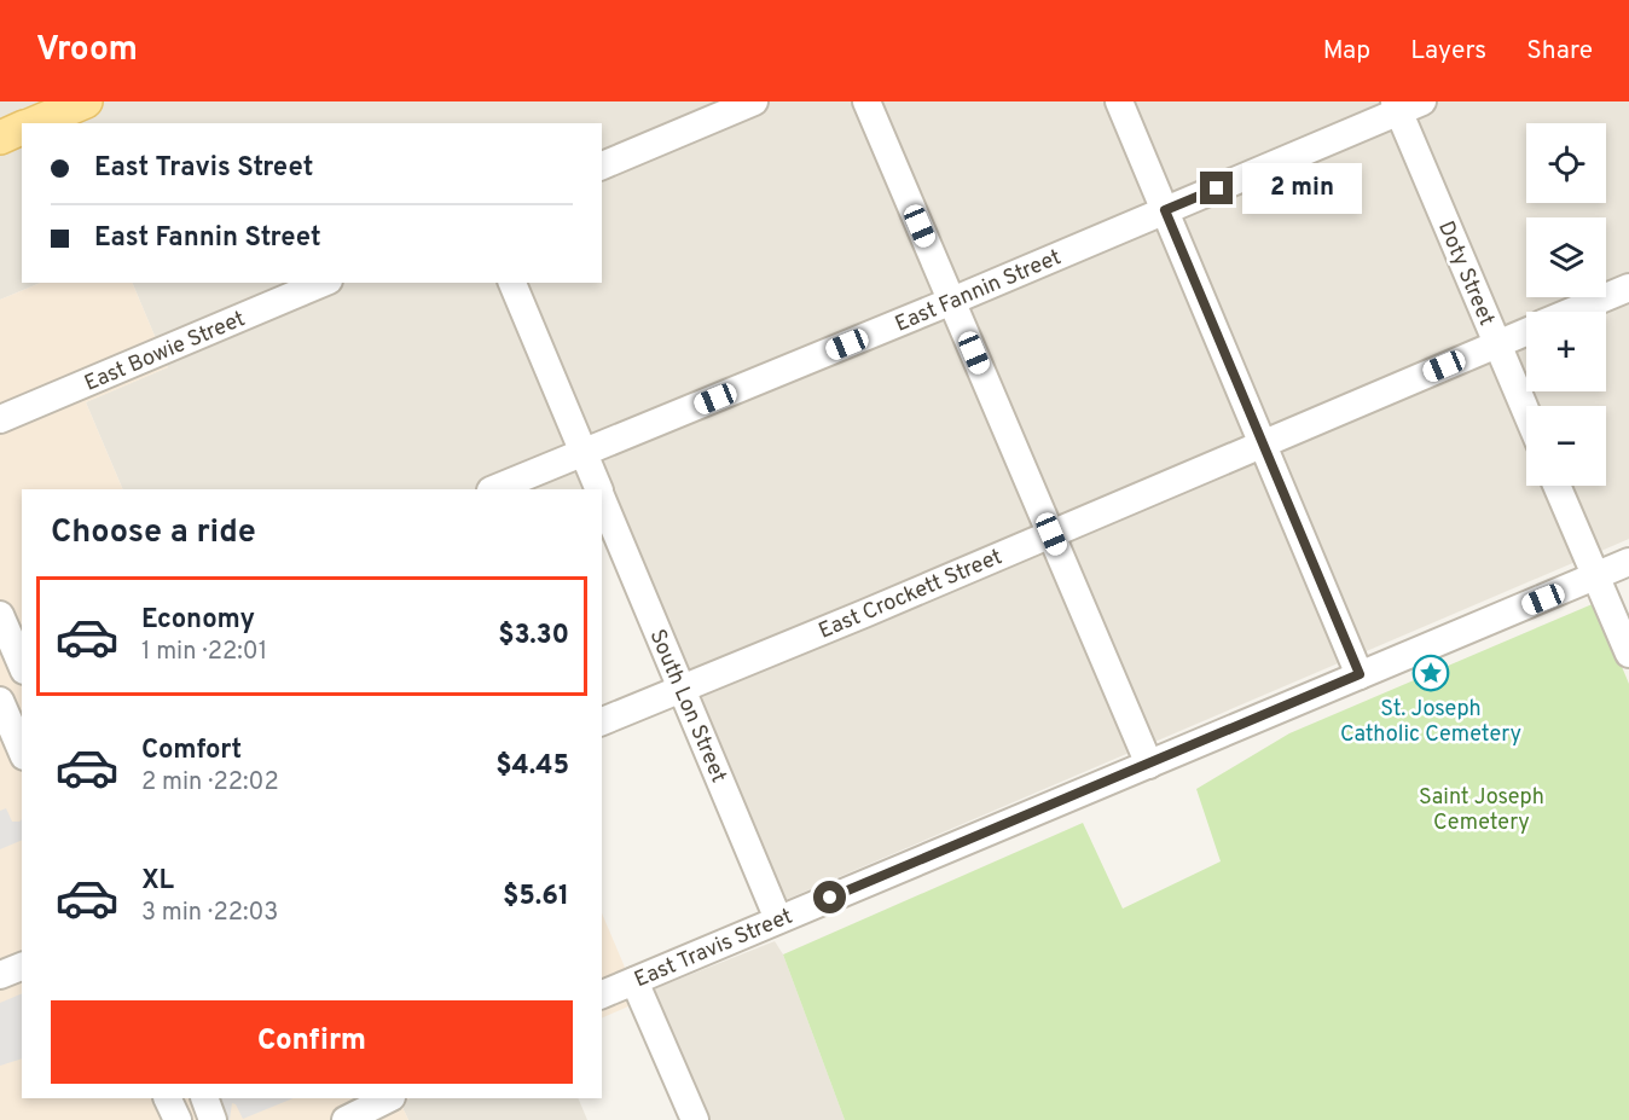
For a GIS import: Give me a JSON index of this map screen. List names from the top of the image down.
{
  "streets": {
    "street": [
      "Doty Street",
      "East Fannin Street",
      "East Bowie Street",
      "East Crockett Street",
      "South Lon Street",
      "East Travis Street"
    ]
  },
  "crossings": [
    ["Doty Street", "East Fannin Street"],
    ["Doty Street", "East Crockett Street"],
    ["East Fannin Street", "South Lon Street"],
    ["East Crockett Street", "South Lon Street"],
    ["South Lon Street", "East Travis Street"]
  ],
  "parks": ["Saint Joseph Cemetery"],
  "places": {
    "place": ["St. Joseph Catholic Cemetery"]
  },
  "page": {
    "header": "Vroom",
    "nav": ["Map", "Layers", "Share"],
    "map_buttons": ["+", "−"],
    "banner": ["East Travis Street", "East Fannin Street"],
    "bubble": "2 min",
    "heading": "Choose a ride",
    "list": [
      {
        "name": "Economy",
        "note": "1 min · 22:01",
        "value": "$3.30"
      },
      {
        "name": "Comfort",
        "note": "2 min · 22:02",
        "value": "$4.45"
      },
      {
        "name": "XL",
        "note": "3 min · 22:03",
        "value": "$5.61"
      }
    ],
    "buttons": "Confirm"
  }
}
